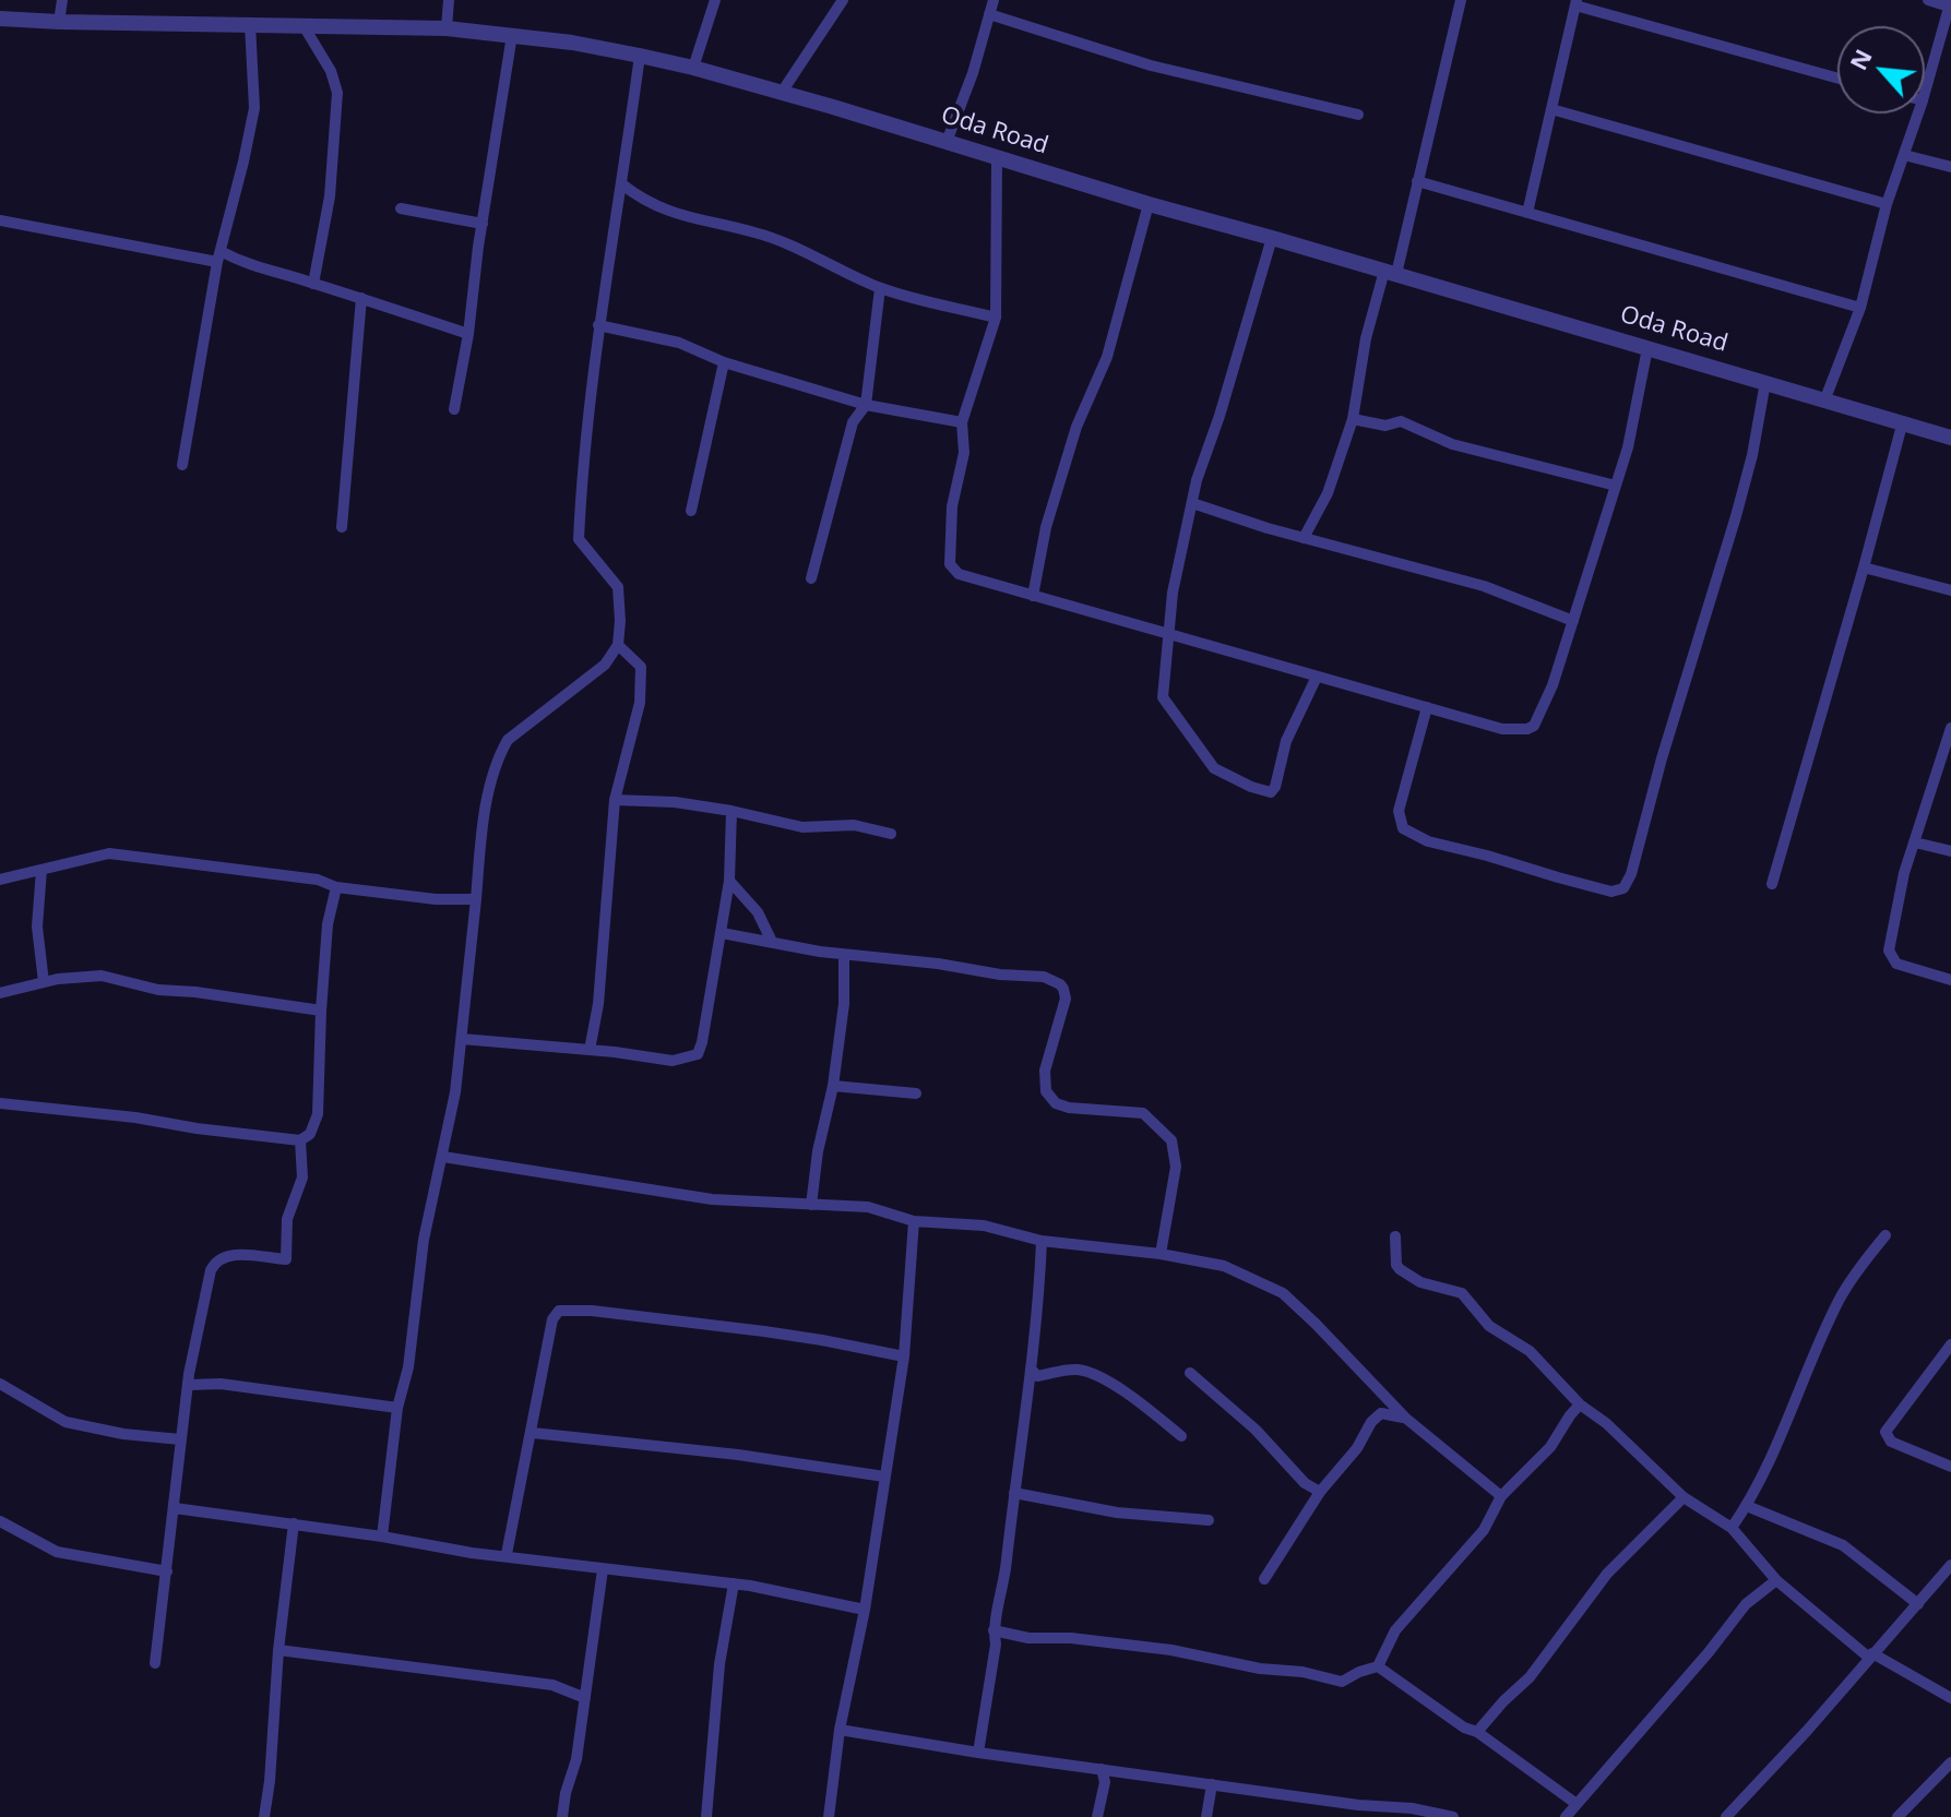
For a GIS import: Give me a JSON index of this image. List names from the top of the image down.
{
  "streets": {
    "street": ["Oda Road"]
  },
  "north": "top left"
}
